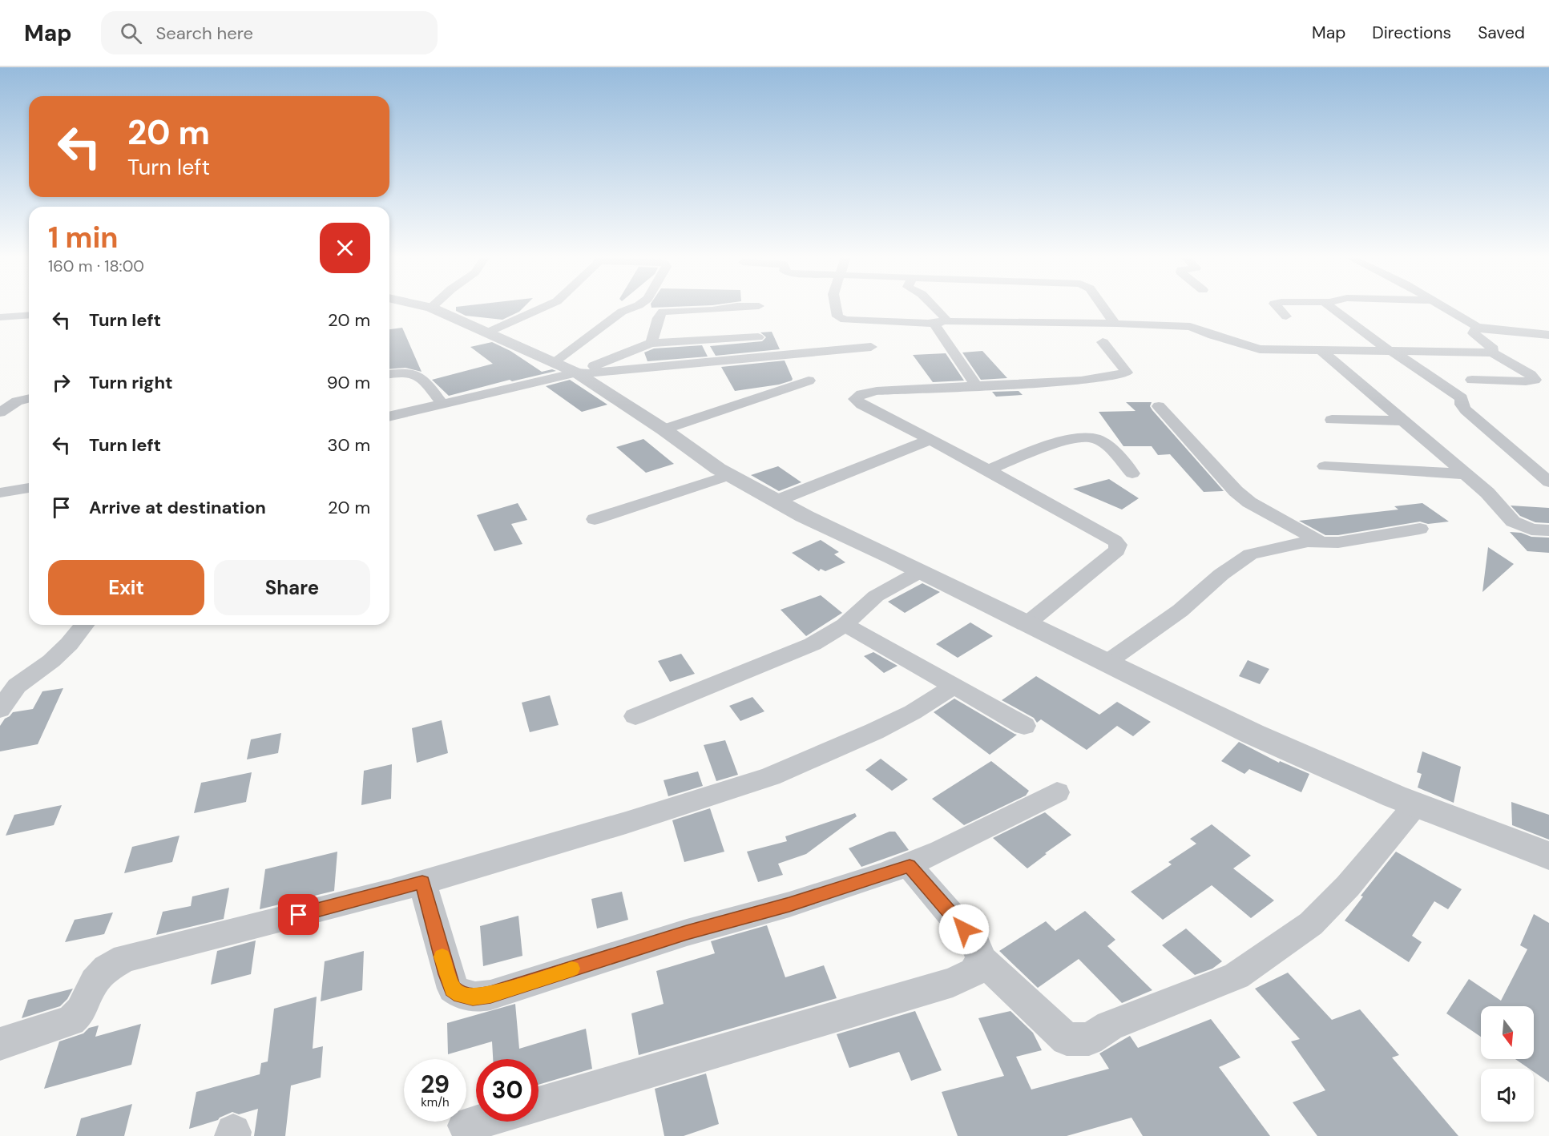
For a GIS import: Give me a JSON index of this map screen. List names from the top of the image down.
{
  "north": "bottom",
  "page": {
    "header": "Map",
    "search": "Search here",
    "nav": ["Map", "Directions", "Saved"],
    "turn": ["20 m", "Turn left"],
    "heading": ["1 min", "160 m · 18:00"],
    "list": [
      {
        "name": "Turn left",
        "value": "20 m"
      },
      {
        "name": "Turn right",
        "value": "90 m"
      },
      {
        "name": "Turn left",
        "value": "30 m"
      },
      {
        "name": "Arrive at destination",
        "value": "20 m"
      }
    ],
    "buttons": ["Exit", "Share"],
    "speed": "29 km/h",
    "limit": "30"
  }
}
